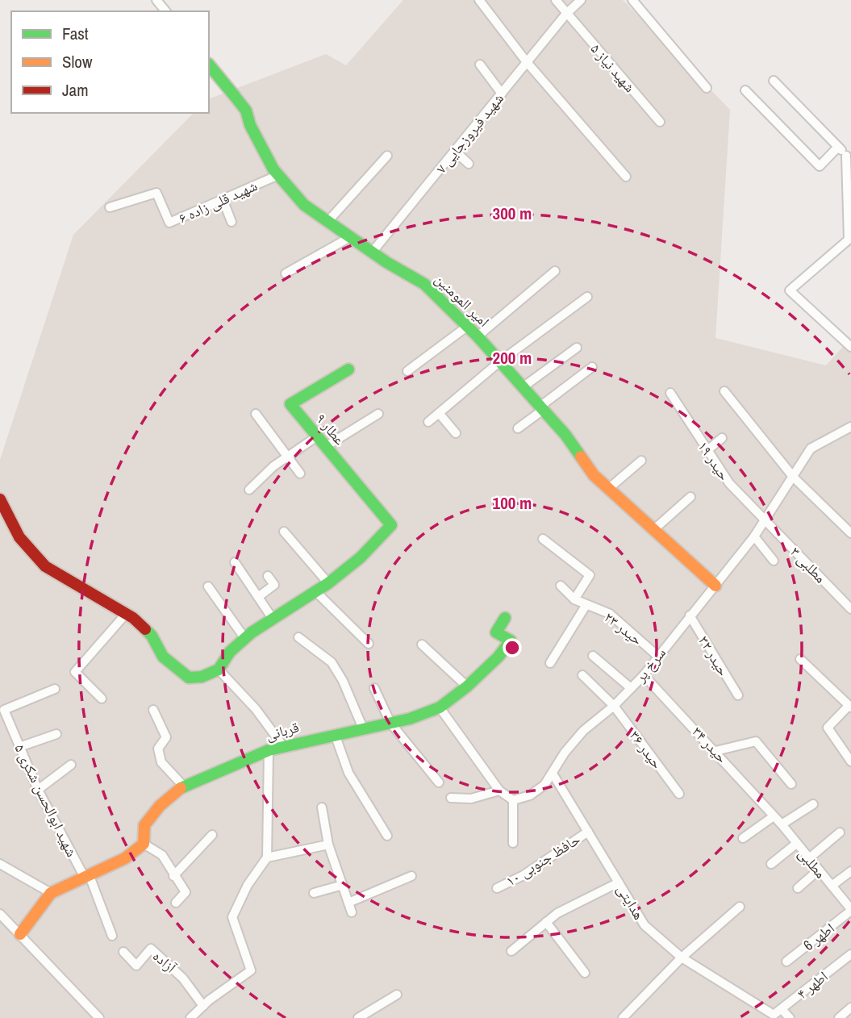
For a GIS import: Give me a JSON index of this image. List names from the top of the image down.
{
  "streets": {
    "main road": ["امیر المومنین", "عطار ۹", "قربانی"],
    "street": [
      "شهید نیاز ۵",
      "شهید فیروزجایی ۷",
      "شهید قلی زاده ۶",
      "حیدر ۱۹",
      "مطلبی ۳",
      "حیدر ۲۳",
      "حیدر ۳۲",
      "سرخ پر",
      "حیدر ۳۴",
      "حیدر ۳۶",
      "شهید ابوالحسن شکری ۵",
      "حافظ جنوبی ۱۰",
      "مطلبی",
      "هدایتی",
      "اطهر 6",
      "آزاده",
      "اطهر ۴"
    ]
  },
  "crossings": [
    ["شهید نیاز ۵", "شهید فیروزجایی ۷"],
    ["شهید فیروزجایی ۷", "امیر المومنین"],
    ["شهید قلی زاده ۶", "امیر المومنین"],
    ["امیر المومنین", "سرخ پر"],
    ["حیدر ۱۹", "مطلبی ۳"],
    ["حیدر ۱۹", "سرخ پر"],
    ["مطلبی ۳", "سرخ پر"],
    ["حیدر ۲۳", "سرخ پر"],
    ["حیدر ۳۲", "سرخ پر"],
    ["سرخ پر", "حیدر ۳۴"],
    ["سرخ پر", "حیدر ۳۶"],
    ["سرخ پر", "هدایتی"],
    ["حیدر ۳۴", "مطلبی"],
    ["حافظ جنوبی ۱۰", "هدایتی"],
    ["مطلبی", "اطهر 6"],
    ["هدایتی", "اطهر ۴"]
  ],
  "legend": ["Fast", "Slow", "Jam"],
  "rings": ["300 m", "200 m", "100 m"]
}
